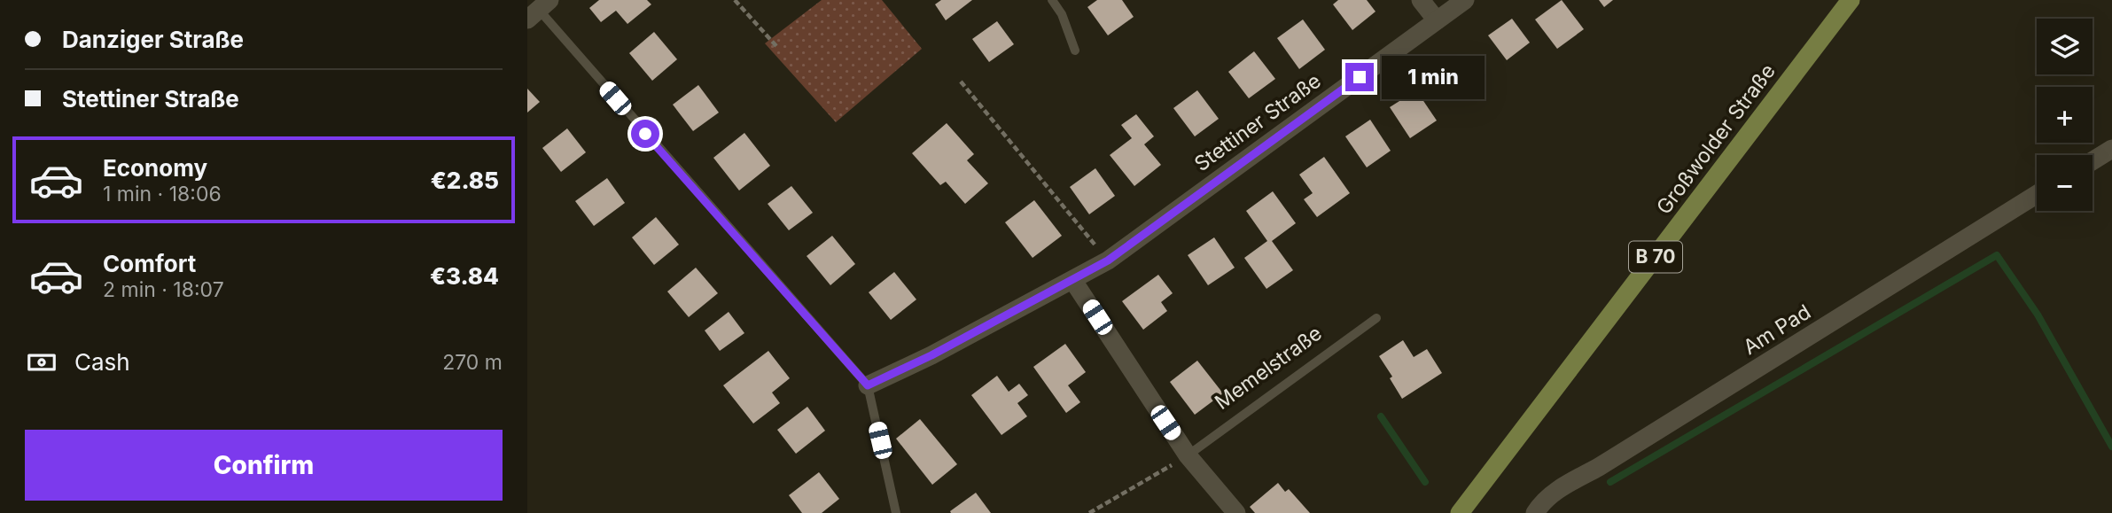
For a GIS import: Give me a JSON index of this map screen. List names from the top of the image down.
{
  "streets": {
    "main road": ["Großwolder Straße", "B 70"],
    "street": ["Stettiner Straße", "Am Pad"],
    "lane": ["Memelstraße"]
  },
  "page": {
    "banner": ["Danziger Straße", "Stettiner Straße"],
    "map_buttons": ["+", "−"],
    "bubble": "1 min",
    "list": [
      {
        "name": "Economy",
        "note": "1 min · 18:06",
        "value": "€2.85"
      },
      {
        "name": "Comfort",
        "note": "2 min · 18:07",
        "value": "€3.84"
      }
    ],
    "pay": ["Cash", "270 m"],
    "buttons": "Confirm"
  }
}
